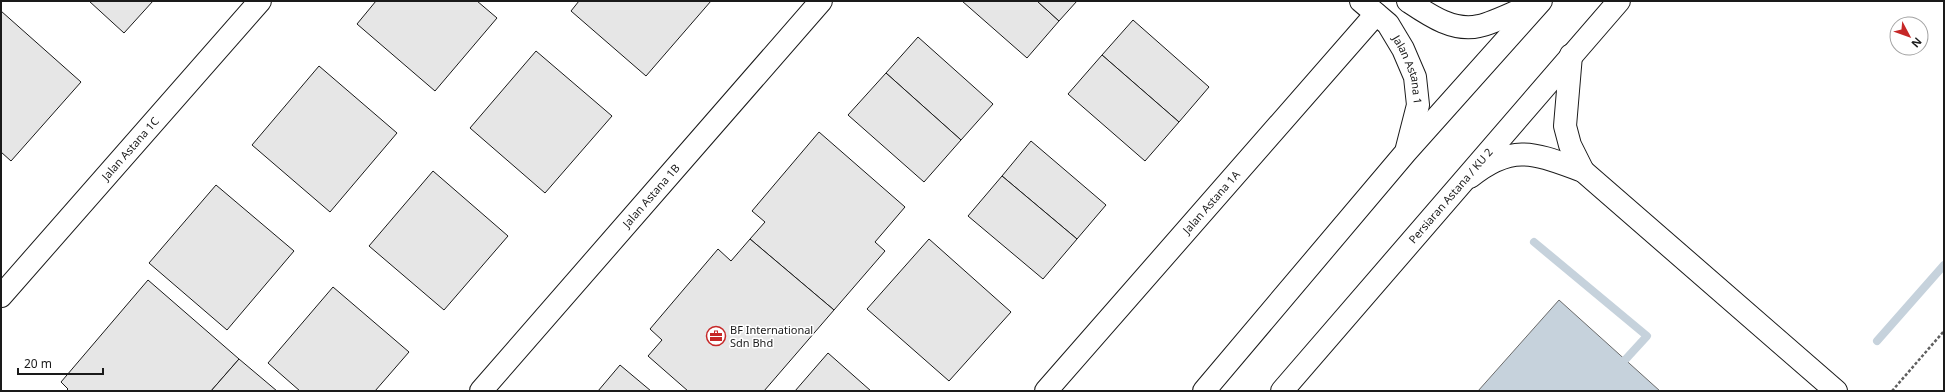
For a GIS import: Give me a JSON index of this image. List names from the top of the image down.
{
  "streets": {
    "street": [
      "Jalan Astana 1",
      "Jalan Astana 1C",
      "Jalan Astana 1B",
      "Persiaran Astana / KU 2",
      "Jalan Astana 1A"
    ]
  },
  "crossings": [
    ["Jalan Astana 1", "Jalan Astana 1A"]
  ],
  "places": {
    "office": ["BF International Sdn Bhd"]
  },
  "scale_bar": "20 m",
  "north": "bottom right"
}
